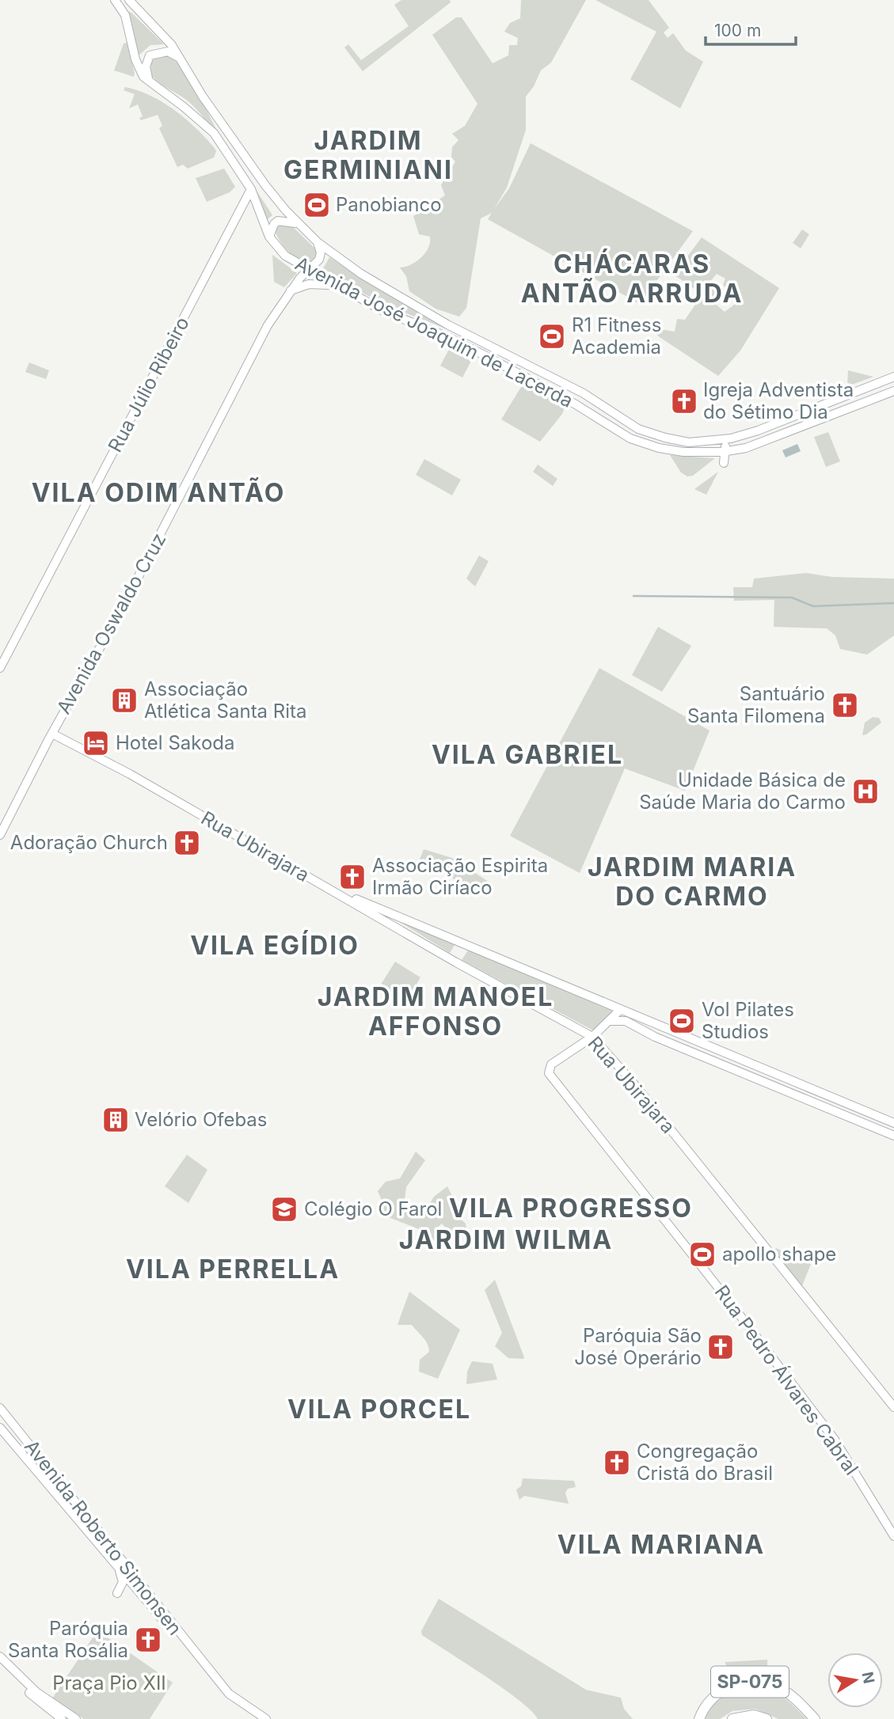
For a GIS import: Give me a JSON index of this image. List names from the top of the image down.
{
  "streets": {
    "highway": ["SP-075"],
    "main road": [
      "Avenida José Joaquim de Lacerda",
      "Rua Júlio Ribeiro",
      "Avenida Oswaldo Cruz",
      "Rua Ubirajara",
      "Rua Pedro Álvares Cabral",
      "Avenida Roberto Simonsen"
    ]
  },
  "crossings": [
    ["Avenida José Joaquim de Lacerda", "Rua Júlio Ribeiro"],
    ["Avenida José Joaquim de Lacerda", "Avenida Oswaldo Cruz"],
    ["Avenida Oswaldo Cruz", "Rua Ubirajara"],
    ["Rua Ubirajara", "Rua Pedro Álvares Cabral"]
  ],
  "districts": [
    "JARDIM GERMINIANI",
    "CHÁCARAS ANTÃO ARRUDA",
    "VILA ODIM ANTÃO",
    "VILA GABRIEL",
    "JARDIM MARIA DO CARMO",
    "VILA EGÍDIO",
    "JARDIM MANOEL AFFONSO",
    "VILA PROGRESSO",
    "JARDIM WILMA",
    "VILA PERRELLA",
    "VILA PORCEL",
    "VILA MARIANA"
  ],
  "parks": ["Praça Pio XII"],
  "places": {
    "sports": [
      "Panobianco",
      "R1 Fitness Academia",
      "Vol Pilates Studios",
      "apollo shape"
    ],
    "church": [
      "Igreja Adventista do Sétimo Dia",
      "Santuário Santa Filomena",
      "Adoração Church",
      "Associação Espirita Irmão Ciríaco",
      "Paróquia São José Operário",
      "Congregação Cristã do Brasil",
      "Paróquia Santa Rosália"
    ],
    "building": ["Associação Atlética Santa Rita", "Velório Ofebas"],
    "hotel": ["Hotel Sakoda"],
    "hospital": ["Unidade Básica de Saúde Maria do Carmo"],
    "school or university": ["Colégio O Farol"]
  },
  "scale_bar": "100 m",
  "north": "right"
}
